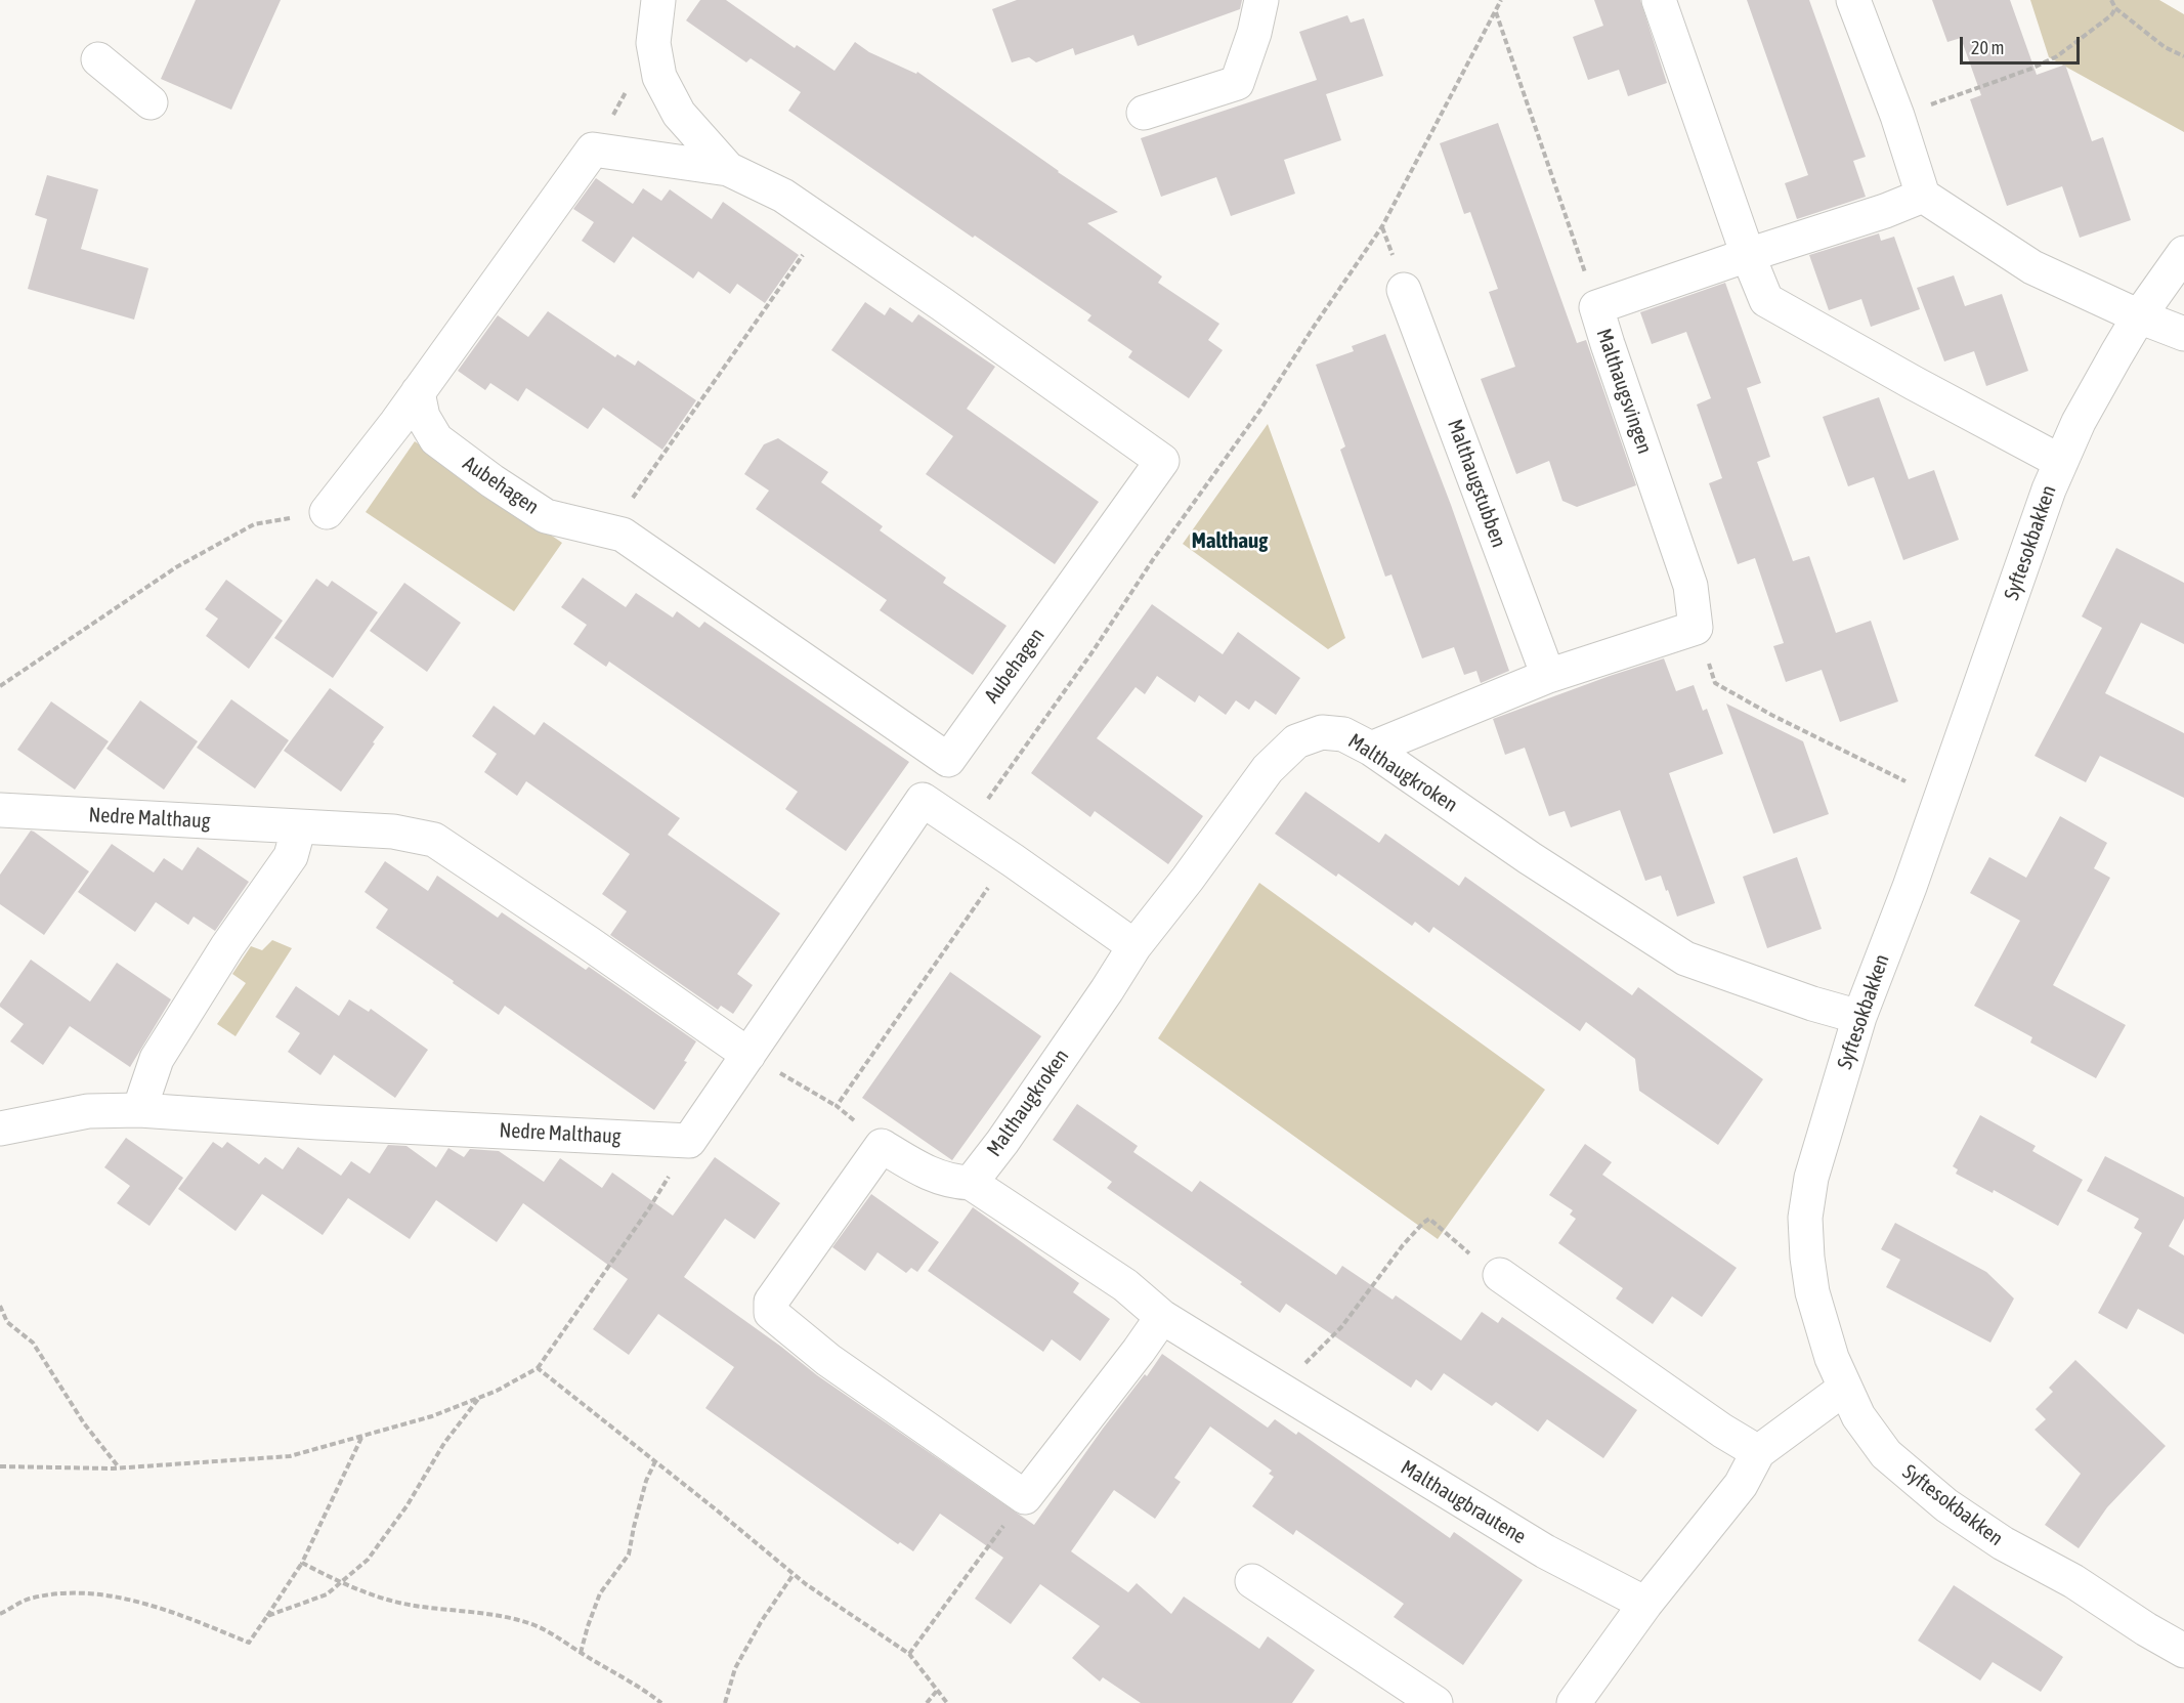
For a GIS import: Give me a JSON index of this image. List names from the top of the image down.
{
  "streets": {
    "street": [
      "Malthaugsvingen",
      "Malthaugstubben",
      "Aubehagen",
      "Syftesokbakken",
      "Malthaugkroken",
      "Nedre Malthaug",
      "Malthaugbrautene"
    ]
  },
  "crossings": [
    ["Syftesokbakken", "Malthaugkroken"]
  ],
  "districts": ["Malthaug"],
  "scale_bar": "20 m"
}
